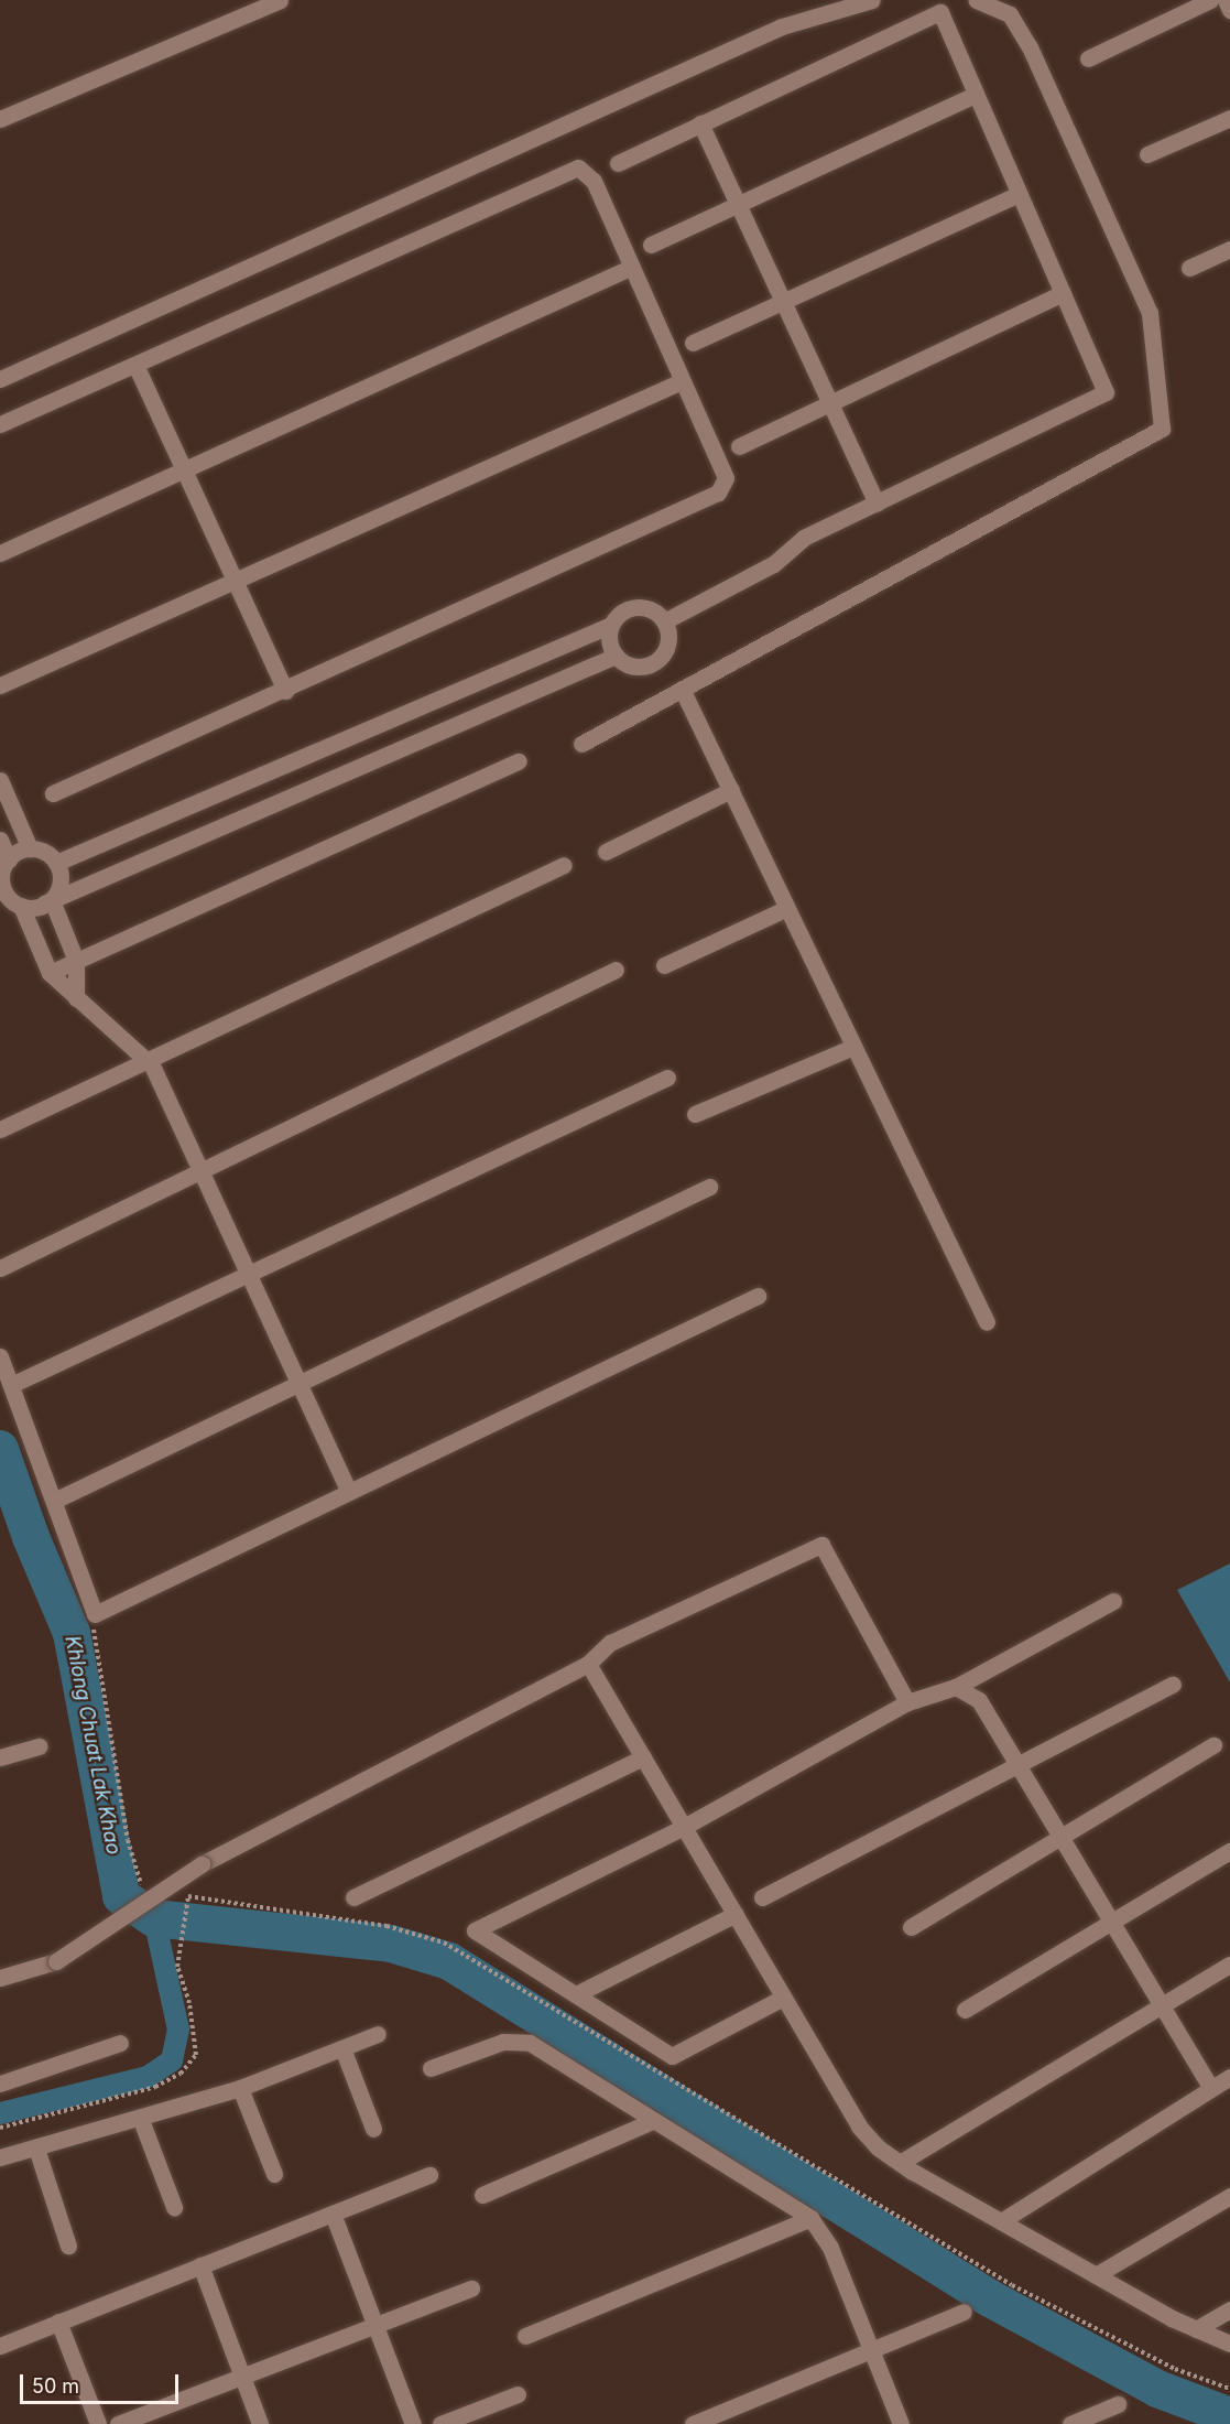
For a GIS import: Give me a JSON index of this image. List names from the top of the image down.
{
  "water": ["Khlong Chuat Lak Khao"],
  "scale_bar": "50 m"
}
